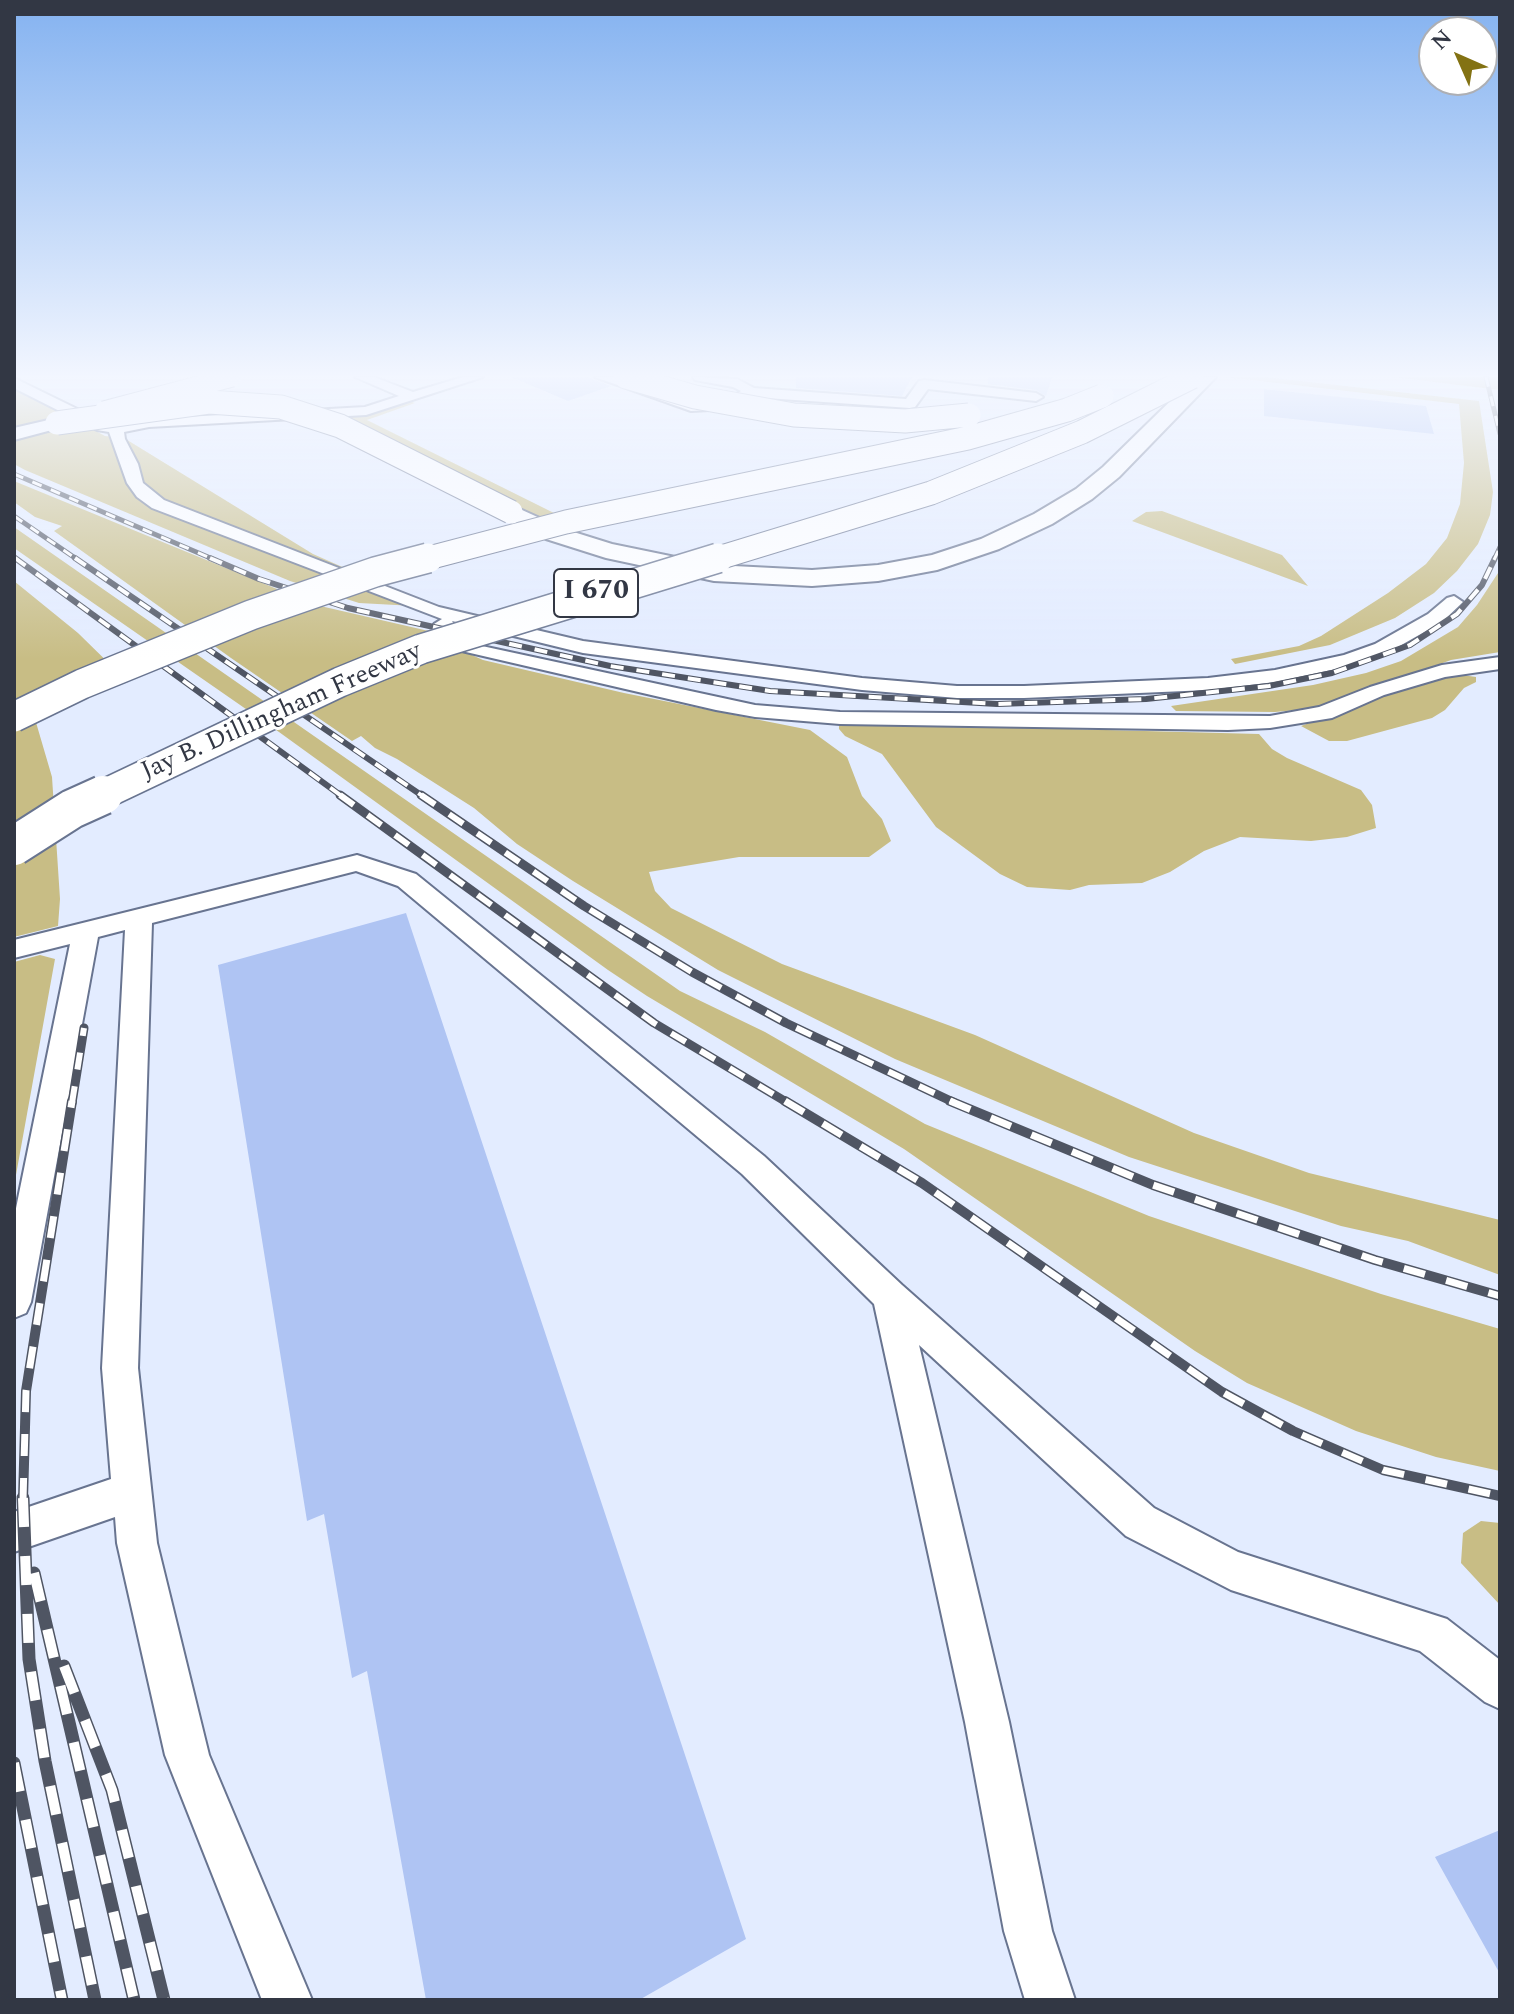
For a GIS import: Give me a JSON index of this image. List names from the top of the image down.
{
  "streets": {
    "highway": ["I 670", "Jay B. Dillingham Freeway"]
  },
  "north": "top left"
}
